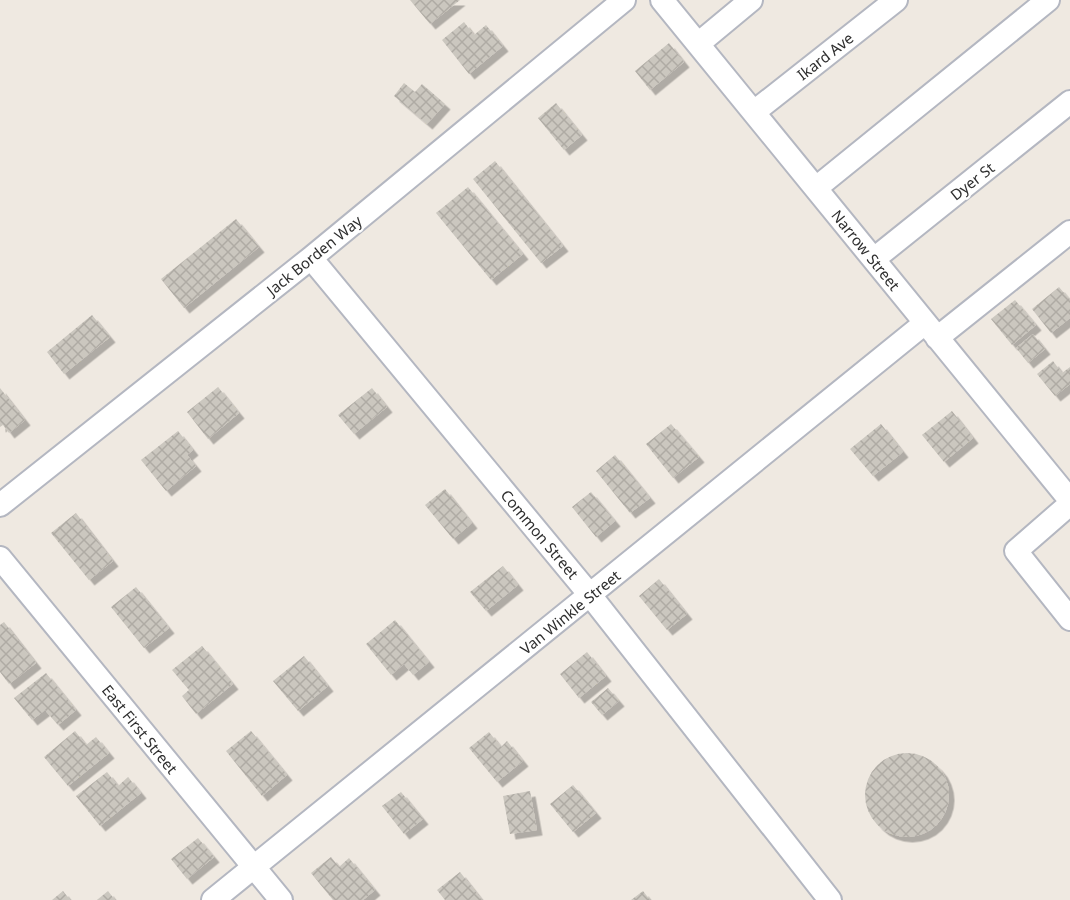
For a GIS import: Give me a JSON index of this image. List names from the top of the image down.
{
  "streets": {
    "street": [
      "Ikard Ave",
      "Dyer St",
      "Narrow Street",
      "Jack Borden Way",
      "Common Street",
      "Van Winkle Street",
      "East First Street"
    ]
  },
  "crossings": [
    ["Ikard Ave", "Narrow Street"],
    ["Dyer St", "Narrow Street"],
    ["Narrow Street", "Van Winkle Street"],
    ["Jack Borden Way", "Common Street"],
    ["Common Street", "Van Winkle Street"],
    ["Van Winkle Street", "East First Street"]
  ]
}
